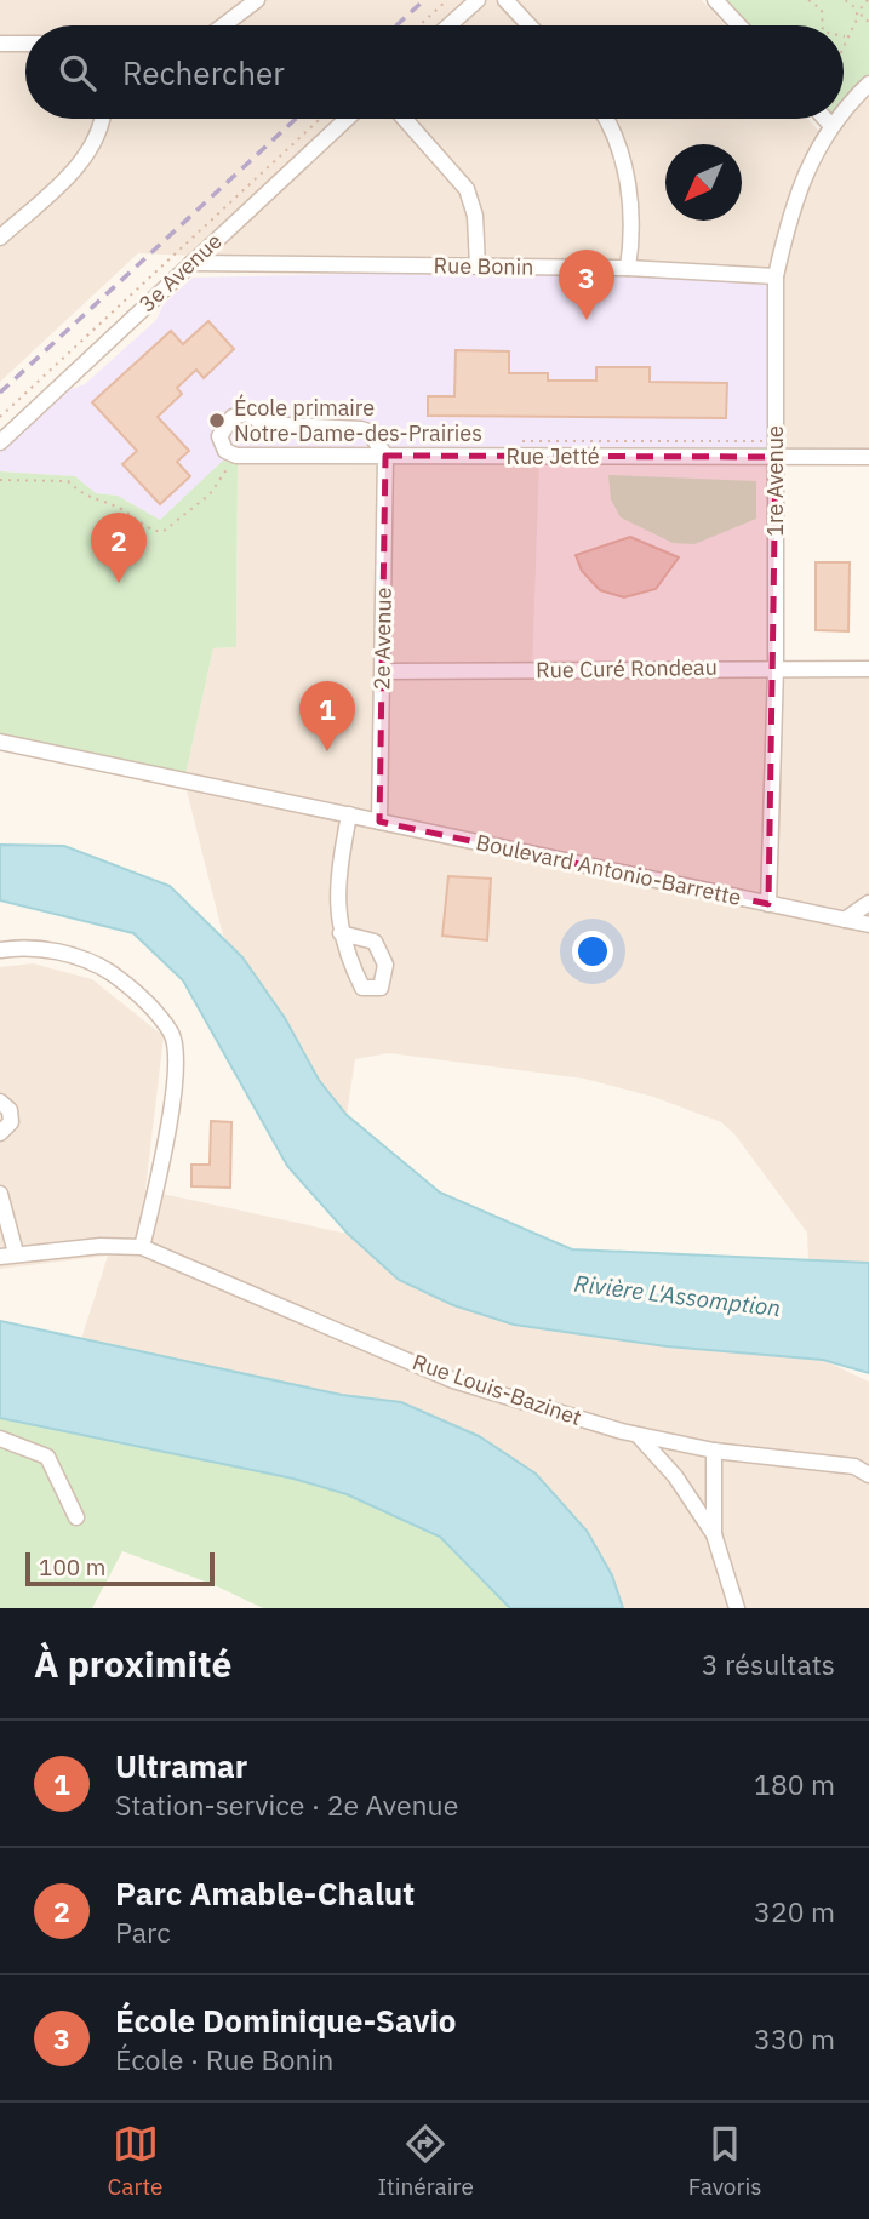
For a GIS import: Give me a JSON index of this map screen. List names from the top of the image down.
{
  "streets": {
    "street": [
      "Rue Bonin",
      "3e Avenue",
      "Rue Jetté",
      "1re Avenue",
      "2e Avenue",
      "Rue Curé Rondeau",
      "Boulevard Antonio-Barrette",
      "Rue Louis-Bazinet"
    ]
  },
  "crossings": [
    ["Rue Bonin", "3e Avenue"],
    ["Rue Bonin", "1re Avenue"],
    ["Rue Jetté", "1re Avenue"],
    ["Rue Jetté", "2e Avenue"],
    ["1re Avenue", "Rue Curé Rondeau"],
    ["1re Avenue", "Boulevard Antonio-Barrette"],
    ["2e Avenue", "Rue Curé Rondeau"],
    ["2e Avenue", "Boulevard Antonio-Barrette"]
  ],
  "water": ["Rivière L'Assomption"],
  "places": ["École primaire Notre-Dame-des-Prairies"],
  "scale_bar": "100 m",
  "north": "bottom left",
  "page": {
    "search": "Rechercher",
    "pins": ["3", "2", "1"],
    "scale": "100 m",
    "heading": ["À proximité", "3 résultats"],
    "list": [
      {
        "mark": "1",
        "name": "Ultramar",
        "note": "Station-service · 2e Avenue",
        "value": "180 m"
      },
      {
        "mark": "2",
        "name": "Parc Amable-Chalut",
        "note": "Parc",
        "value": "320 m"
      },
      {
        "mark": "3",
        "name": "École Dominique-Savio",
        "note": "École · Rue Bonin",
        "value": "330 m"
      }
    ],
    "nav": ["Carte", "Itinéraire", "Favoris"]
  }
}
